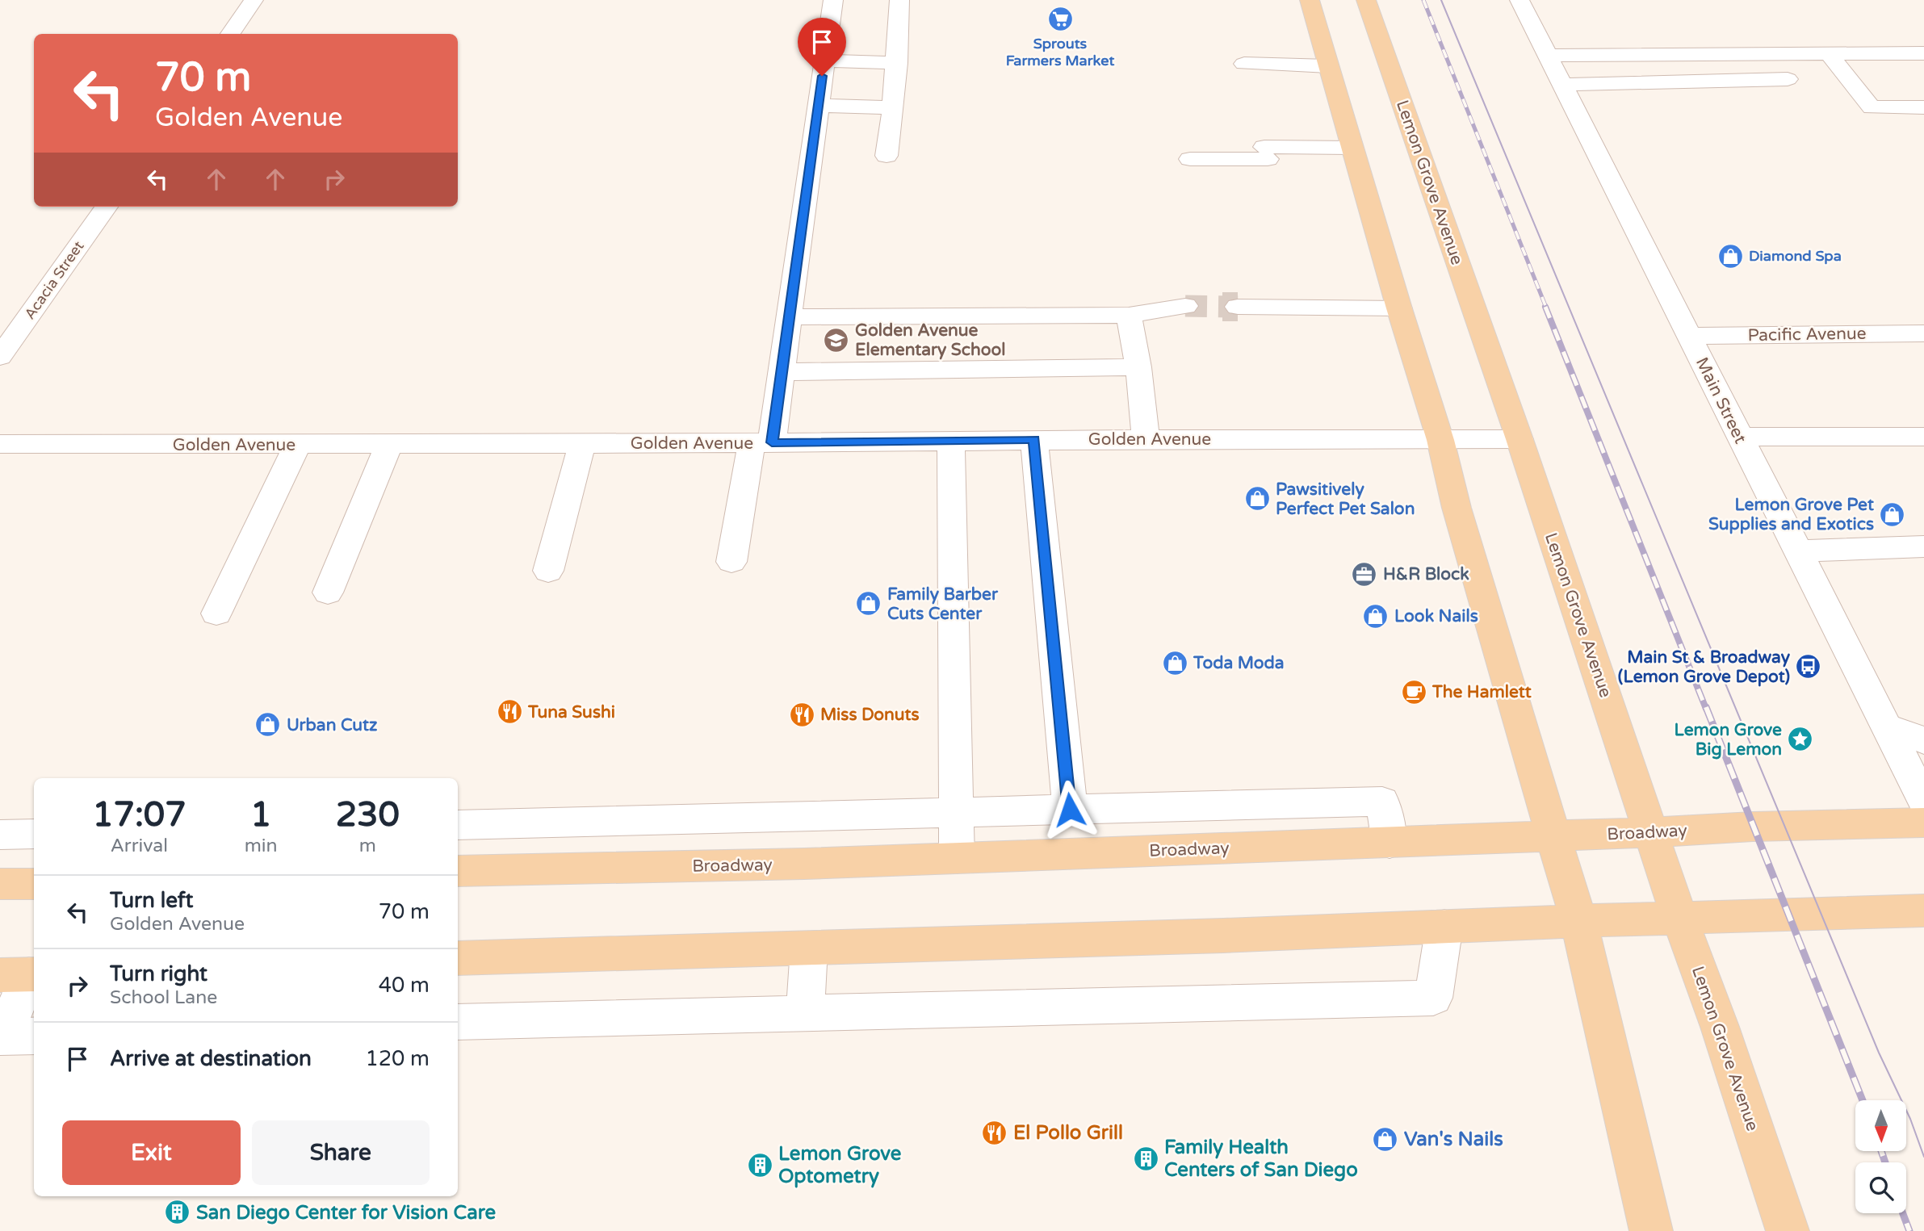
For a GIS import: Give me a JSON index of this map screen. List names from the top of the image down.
{
  "streets": {
    "main road": ["Lemon Grove Avenue", "Broadway"],
    "street": [
      "Acacia Street",
      "Pacific Avenue",
      "Main Street",
      "Golden Avenue"
    ]
  },
  "crossings": [
    ["Lemon Grove Avenue", "Golden Avenue"],
    ["Lemon Grove Avenue", "Broadway"],
    ["Pacific Avenue", "Main Street"]
  ],
  "places": {
    "supermarket": ["Sprouts Farmers Market"],
    "shop": [
      "Diamond Spa",
      "Pawsitively Perfect Pet Salon",
      "Lemon Grove Pet Supplies and Exotics",
      "Family Barber Cuts Center",
      "Look Nails",
      "Toda Moda",
      "Urban Cutz",
      "Van's Nails"
    ],
    "school or university": ["Golden Avenue Elementary School"],
    "office": ["H&R Block"],
    "bus stop": ["Main St & Broadway (Lemon Grove Depot)"],
    "cafe": ["The Hamlett"],
    "restaurant": ["Tuna Sushi", "Miss Donuts", "El Pollo Grill"],
    "place": ["Lemon Grove Big Lemon"],
    "building": ["Family Health Centers of San Diego", "Lemon Grove Optometry", "San Diego Center for Vision Care"]
  },
  "north": "bottom",
  "page": {
    "turn": ["70 m", "Golden Avenue"],
    "eta": [
      "17:07",
      "Arrival",
      "1",
      "min",
      "230",
      "m"
    ],
    "list": [
      {
        "name": "Turn left",
        "note": "Golden Avenue",
        "value": "70 m"
      },
      {
        "name": "Turn right",
        "note": "School Lane",
        "value": "40 m"
      },
      {
        "name": "Arrive at destination",
        "value": "120 m"
      }
    ],
    "buttons": ["Exit", "Share"]
  }
}
